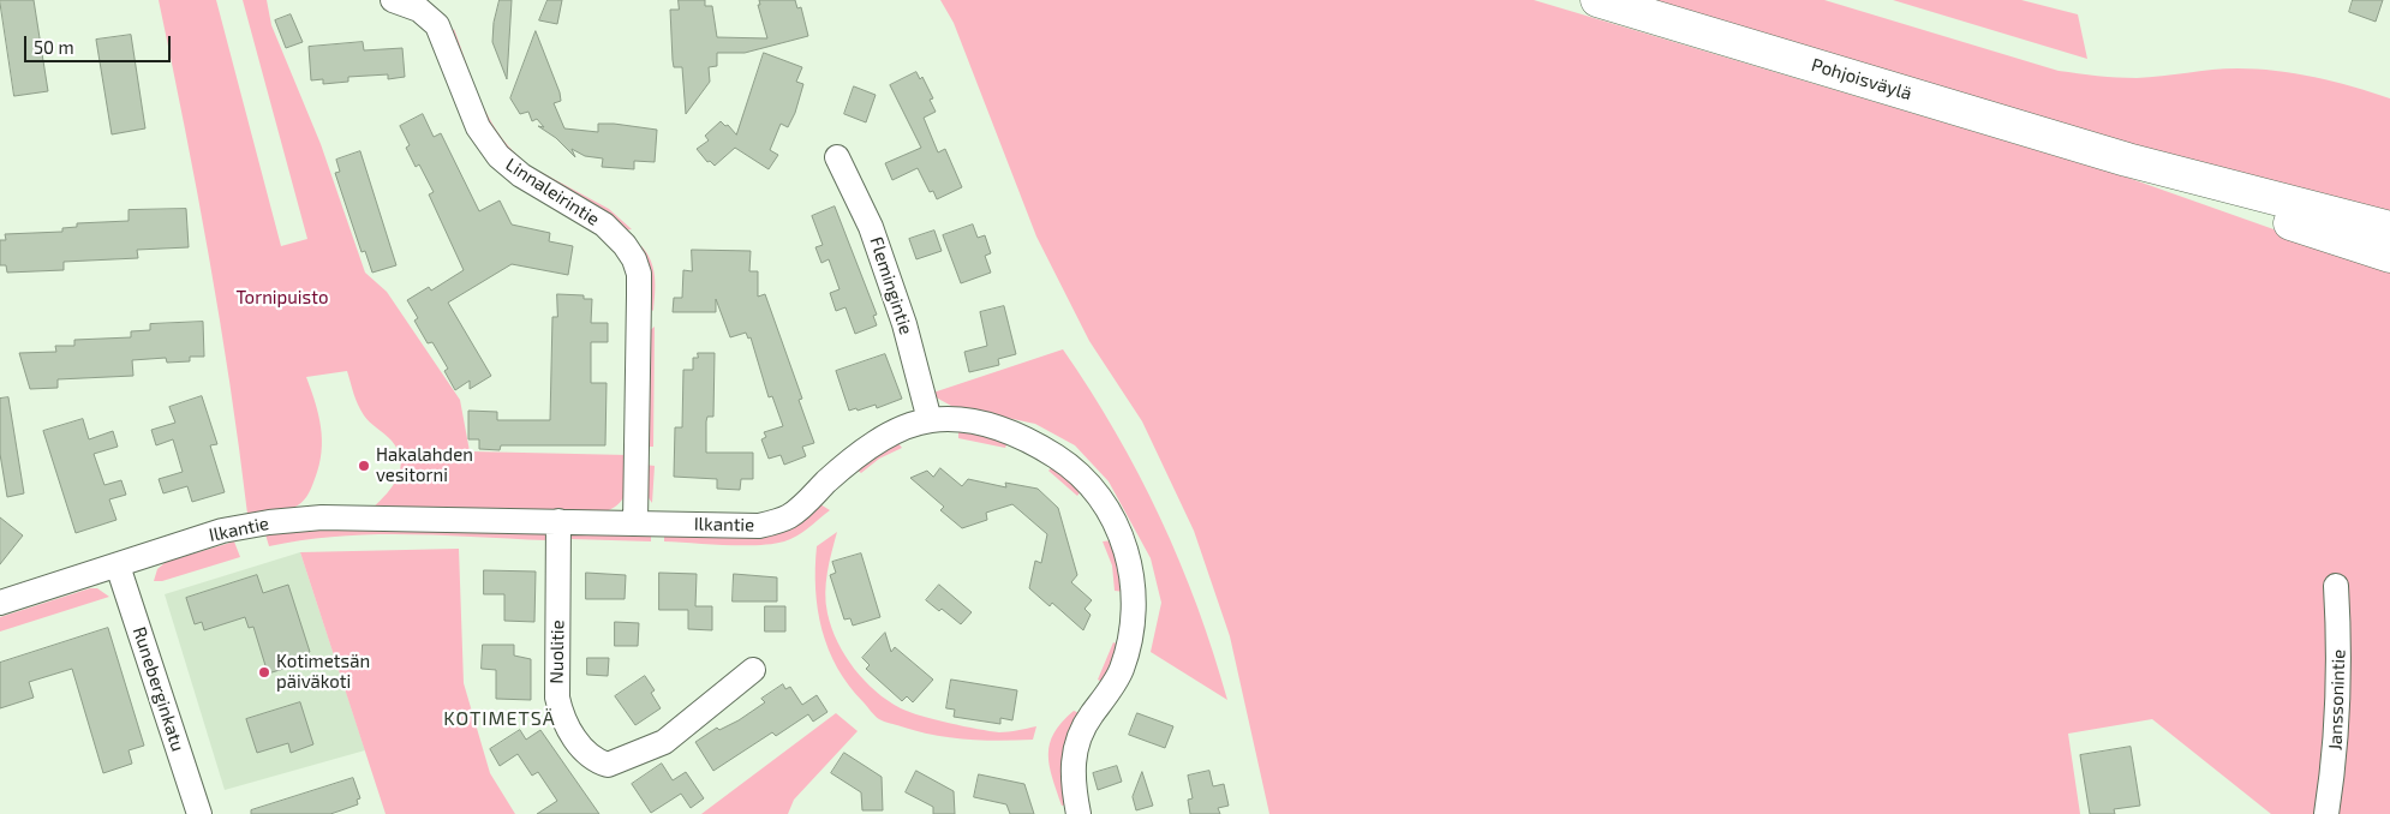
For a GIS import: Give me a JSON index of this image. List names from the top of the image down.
{
  "streets": {
    "main road": ["Pohjoisväylä"],
    "street": [
      "Linnaleirintie",
      "Flemingintie",
      "Ilkantie",
      "Nuolitie",
      "Runeberginkatu",
      "Janssonintie"
    ]
  },
  "crossings": [
    ["Linnaleirintie", "Ilkantie"],
    ["Flemingintie", "Ilkantie"],
    ["Ilkantie", "Nuolitie"],
    ["Ilkantie", "Runeberginkatu"]
  ],
  "districts": ["KOTIMETSÄ"],
  "parks": ["Tornipuisto"],
  "places": ["Hakalahden vesitorni", "Kotimetsän päiväkoti"],
  "scale_bar": "50 m"
}
